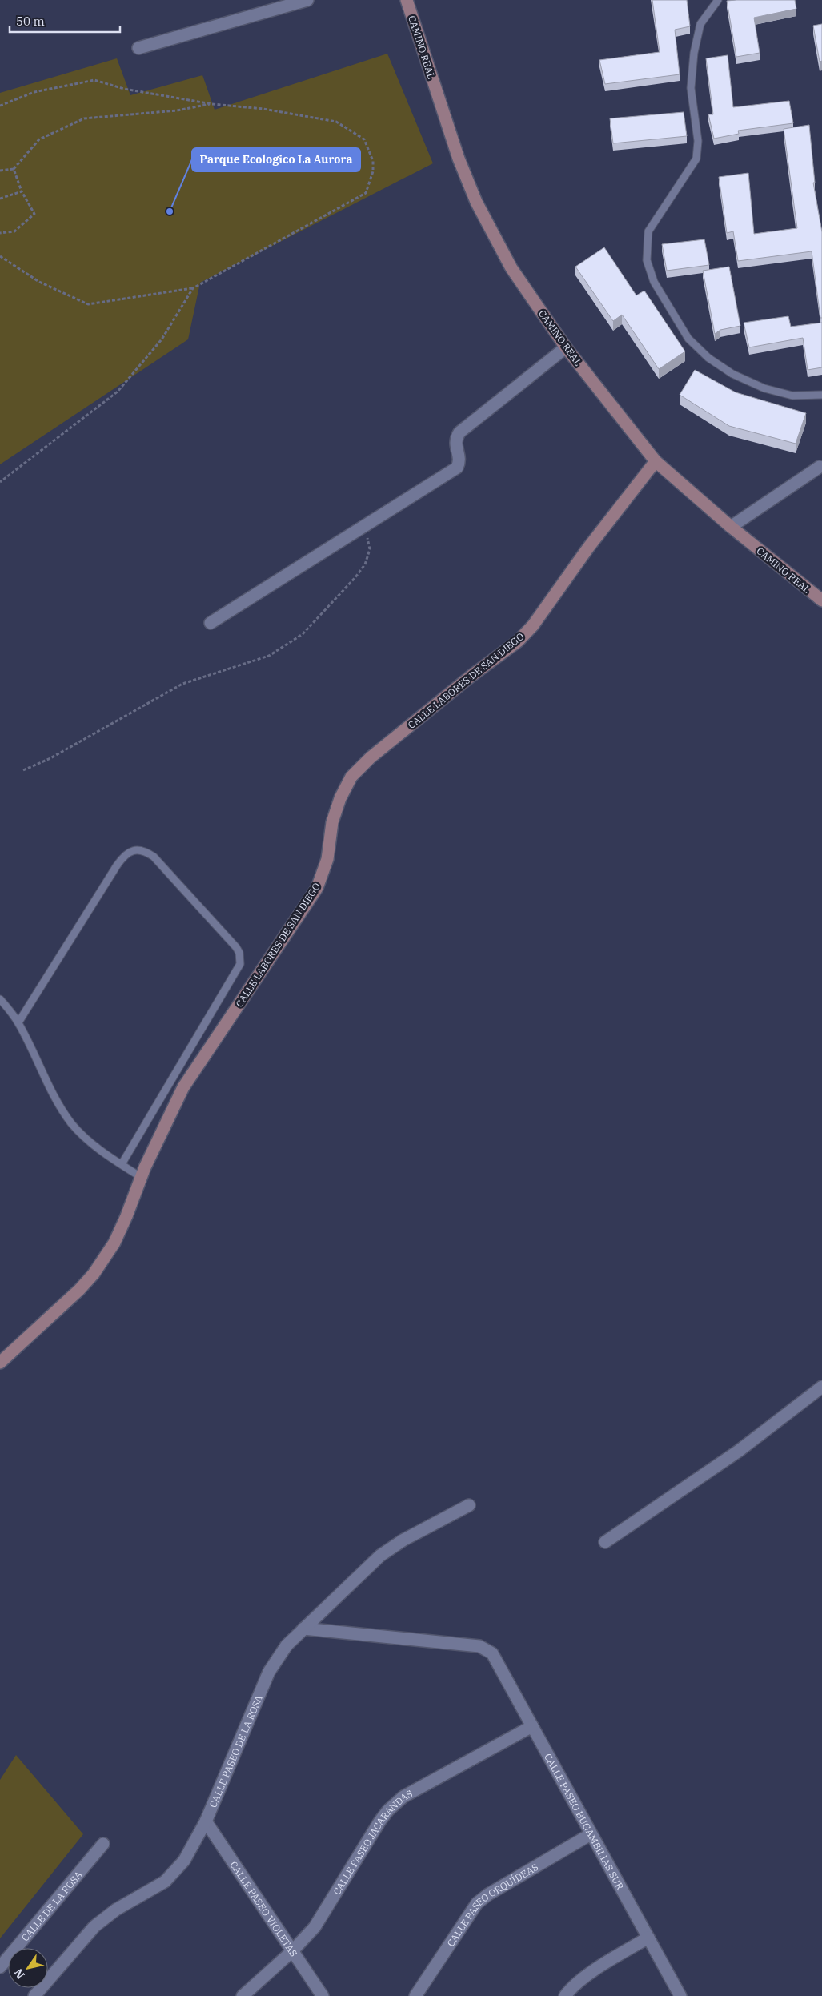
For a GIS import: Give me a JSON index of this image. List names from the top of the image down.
{
  "streets": {
    "street": [
      "CAMINO REAL",
      "CALLE LABORES DE SAN DIEGO",
      "CALLE PASEO DE LA ROSA",
      "CALLE PASEO BUGAMBILIAS SUR",
      "CALLE PASEO JACARANDAS",
      "CALLE DE LA ROSA",
      "CALLE PASEO ORQUÍDEAS",
      "CALLE PASEO VIOLETAS"
    ]
  },
  "crossings": [
    ["CAMINO REAL", "CALLE LABORES DE SAN DIEGO"],
    ["CALLE PASEO DE LA ROSA", "CALLE PASEO BUGAMBILIAS SUR"],
    ["CALLE PASEO DE LA ROSA", "CALLE PASEO VIOLETAS"],
    ["CALLE PASEO BUGAMBILIAS SUR", "CALLE PASEO JACARANDAS"],
    ["CALLE PASEO BUGAMBILIAS SUR", "CALLE PASEO ORQUÍDEAS"],
    ["CALLE PASEO JACARANDAS", "CALLE PASEO VIOLETAS"]
  ],
  "places": ["Parque Ecologico La Aurora"],
  "scale_bar": "50 m",
  "north": "bottom left"
}
